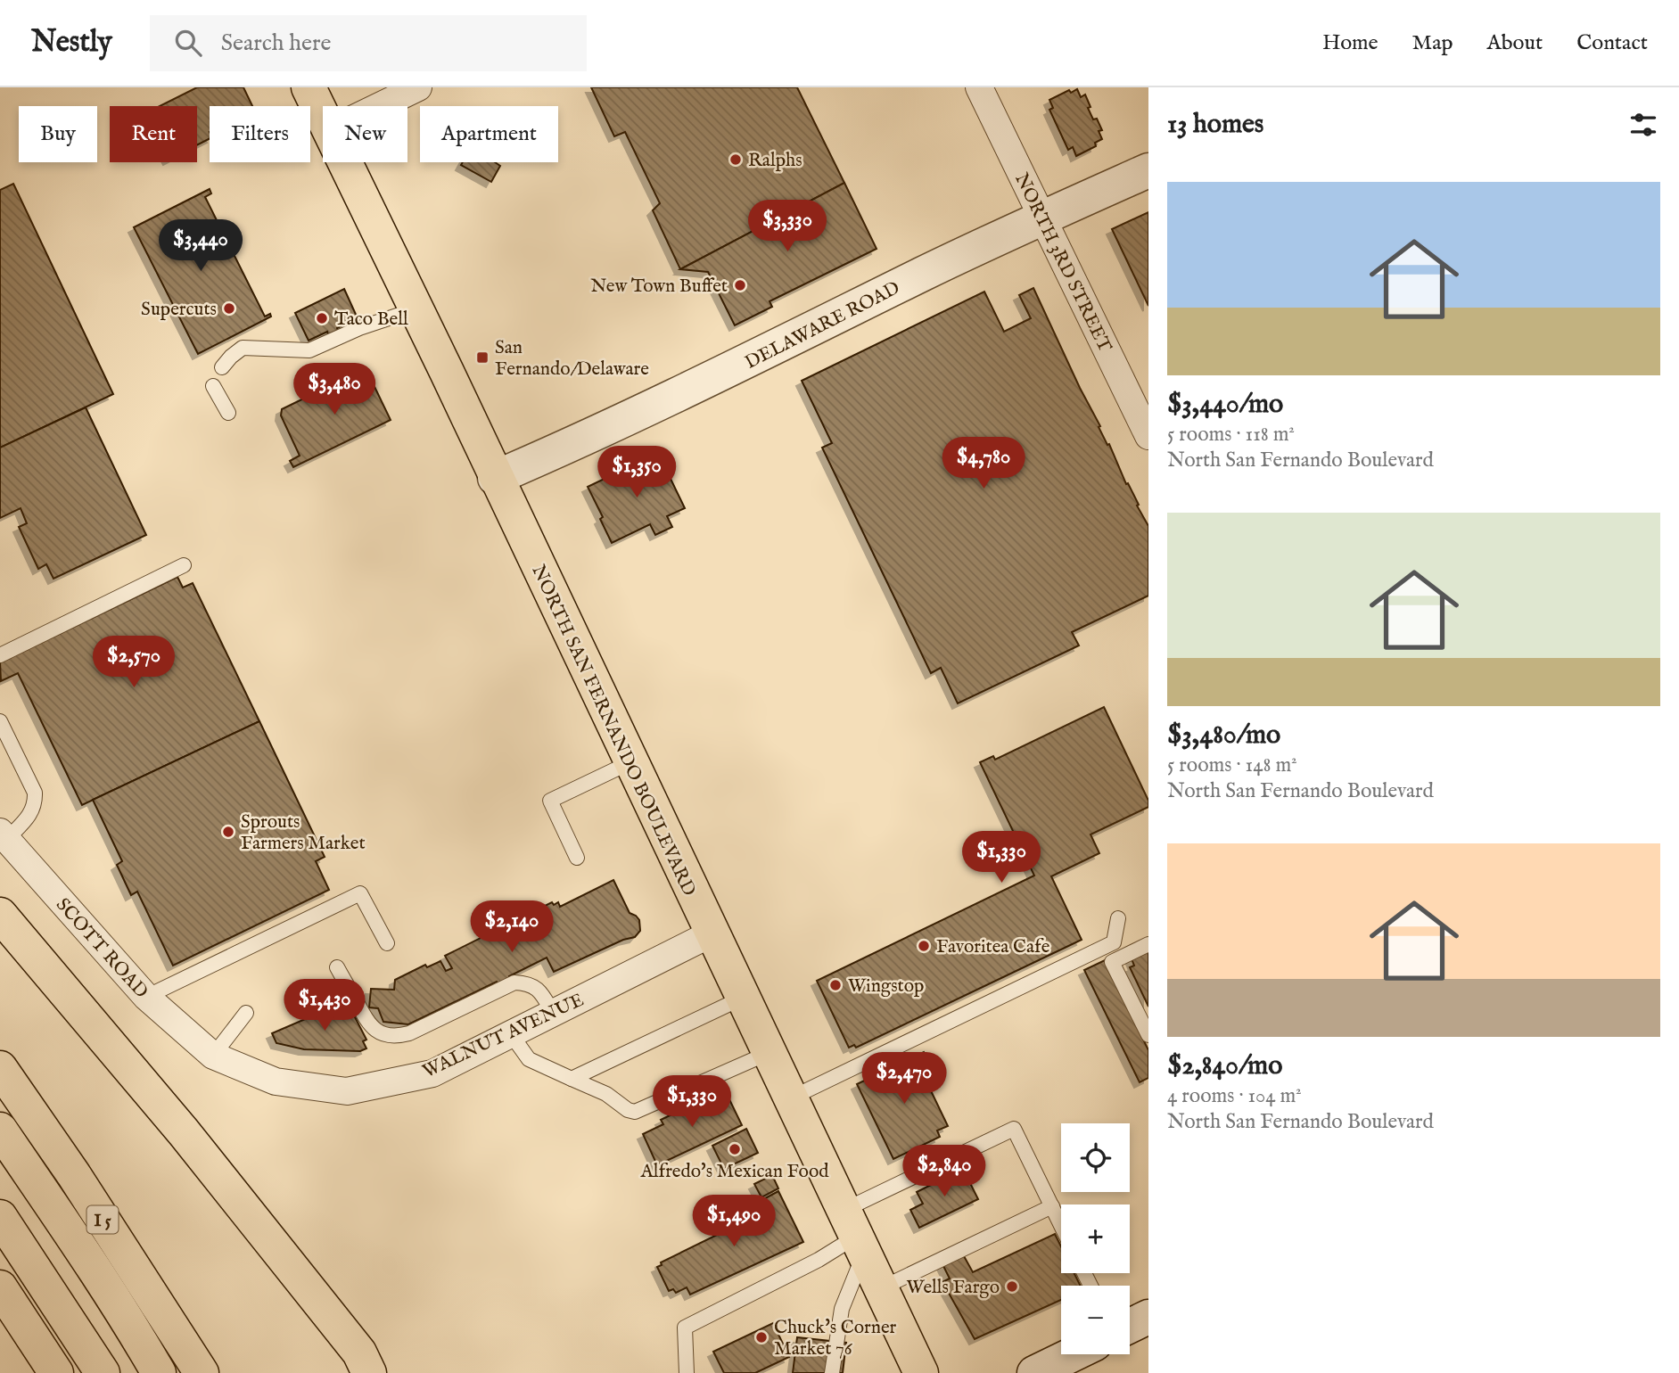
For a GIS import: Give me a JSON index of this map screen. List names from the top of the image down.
{
  "streets": {
    "main road": ["NORTH SAN FERNANDO BOULEVARD", "I 5"],
    "street": [
      "NORTH 3RD STREET",
      "DELAWARE ROAD",
      "SCOTT ROAD",
      "WALNUT AVENUE"
    ]
  },
  "crossings": [
    ["NORTH 3RD STREET", "DELAWARE ROAD"],
    ["DELAWARE ROAD", "NORTH SAN FERNANDO BOULEVARD"],
    ["NORTH SAN FERNANDO BOULEVARD", "WALNUT AVENUE"],
    ["SCOTT ROAD", "WALNUT AVENUE"]
  ],
  "places": {
    "other": [
      "Ralphs",
      "New Town Buffet",
      "Supercuts",
      "Taco Bell",
      "Sprouts Farmers Market",
      "Favoritea Cafe",
      "Wingstop",
      "Alfredo's Mexican Food",
      "Wells Fargo",
      "Chuck's Corner Market 76"
    ],
    "transit": ["San Fernando/Delaware"]
  },
  "page": {
    "header": "Nestly",
    "search": "Search here",
    "nav": [
      "Home",
      "Map",
      "About",
      "Contact"
    ],
    "heading": "13 homes",
    "chip": [
      "Buy",
      "Rent",
      "Filters",
      "New",
      "Apartment"
    ],
    "list": [
      {
        "name": "$3,440/mo",
        "note": "5 rooms · 118 m² · North San Fernando Boulevard"
      },
      {
        "name": "$3,480/mo",
        "note": "5 rooms · 148 m² · North San Fernando Boulevard"
      },
      {
        "name": "$2,840/mo",
        "note": "4 rooms · 104 m² · North San Fernando Boulevard"
      }
    ],
    "price": [
      "$3,330",
      "$3,440",
      "$3,480",
      "$4,780",
      "$1,350",
      "$2,570",
      "$1,330",
      "$2,140",
      "$1,430",
      "$2,470",
      "$1,330",
      "$2,840",
      "$1,490"
    ],
    "map_buttons": ["+", "−"]
  }
}
